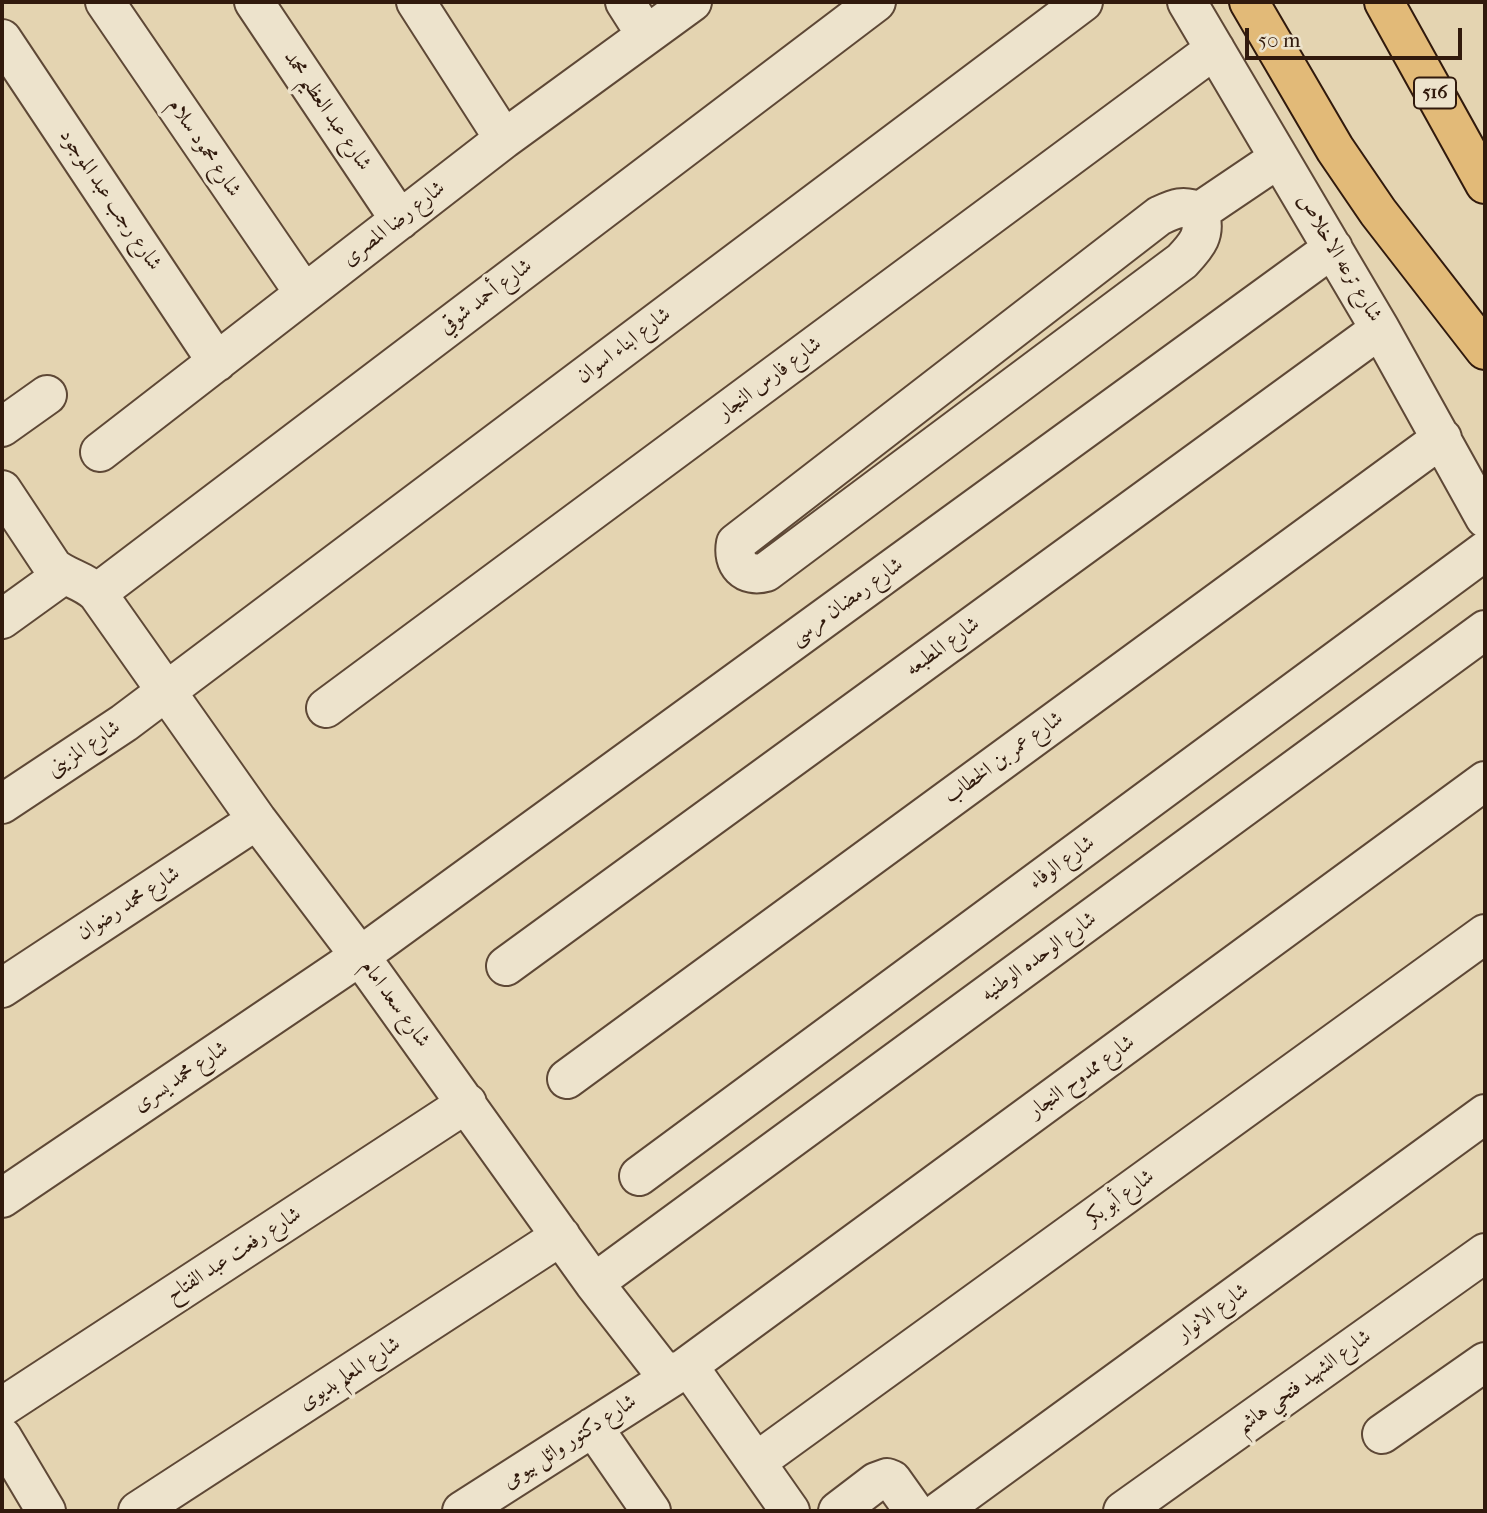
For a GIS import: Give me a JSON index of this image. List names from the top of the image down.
{
  "streets": {
    "highway": ["516"],
    "street": [
      "شارع عبد العظيم محمد",
      "شارع محمود سلام",
      "شارع رجب عبد الموجود",
      "شارع رضا المصرى",
      "شارع ترعه الاخلاص",
      "شارع أحمد شوقي",
      "شارع ابناء اسوان",
      "شارع فارس النجار",
      "شارع رمضان مرسى",
      "شارع المطبعه",
      "شارع المزينى",
      "شارع عمر بن الخطاب",
      "شارع الوفاء",
      "شارع محمد رضوان",
      "شارع الوحده الوطنيه",
      "شارع سعد امام",
      "شارع محمد يسرى",
      "شارع ممدوح النجار",
      "شارع أبو بكر",
      "شارع رفعت عبد الفتاح",
      "شارع الانوار",
      "شارع المعلم بديوى",
      "شارع الشهيد فتحي هاشم",
      "شارع دكتور وائل بيومى"
    ]
  },
  "crossings": [
    ["شارع عبد العظيم محمد", "شارع رضا المصرى"],
    ["شارع محمود سلام", "شارع رضا المصرى"],
    ["شارع رجب عبد الموجود", "شارع رضا المصرى"],
    ["شارع ترعه الاخلاص", "شارع فارس النجار"],
    ["شارع ترعه الاخلاص", "شارع رمضان مرسى"],
    ["شارع ترعه الاخلاص", "شارع المطبعه"],
    ["شارع ترعه الاخلاص", "شارع عمر بن الخطاب"],
    ["شارع أحمد شوقي", "شارع سعد امام"],
    ["شارع ابناء اسوان", "شارع المزينى"],
    ["شارع ابناء اسوان", "شارع سعد امام"],
    ["شارع رمضان مرسى", "شارع سعد امام"],
    ["شارع رمضان مرسى", "شارع محمد يسرى"],
    ["شارع المزينى", "شارع سعد امام"],
    ["شارع محمد رضوان", "شارع سعد امام"],
    ["شارع الوحده الوطنيه", "شارع سعد امام"],
    ["شارع سعد امام", "شارع محمد يسرى"],
    ["شارع سعد امام", "شارع ممدوح النجار"],
    ["شارع سعد امام", "شارع أبو بكر"],
    ["شارع سعد امام", "شارع رفعت عبد الفتاح"],
    ["شارع سعد امام", "شارع المعلم بديوى"],
    ["شارع سعد امام", "شارع دكتور وائل بيومى"],
    ["شارع ممدوح النجار", "شارع دكتور وائل بيومى"]
  ],
  "scale_bar": "50 m"
}
